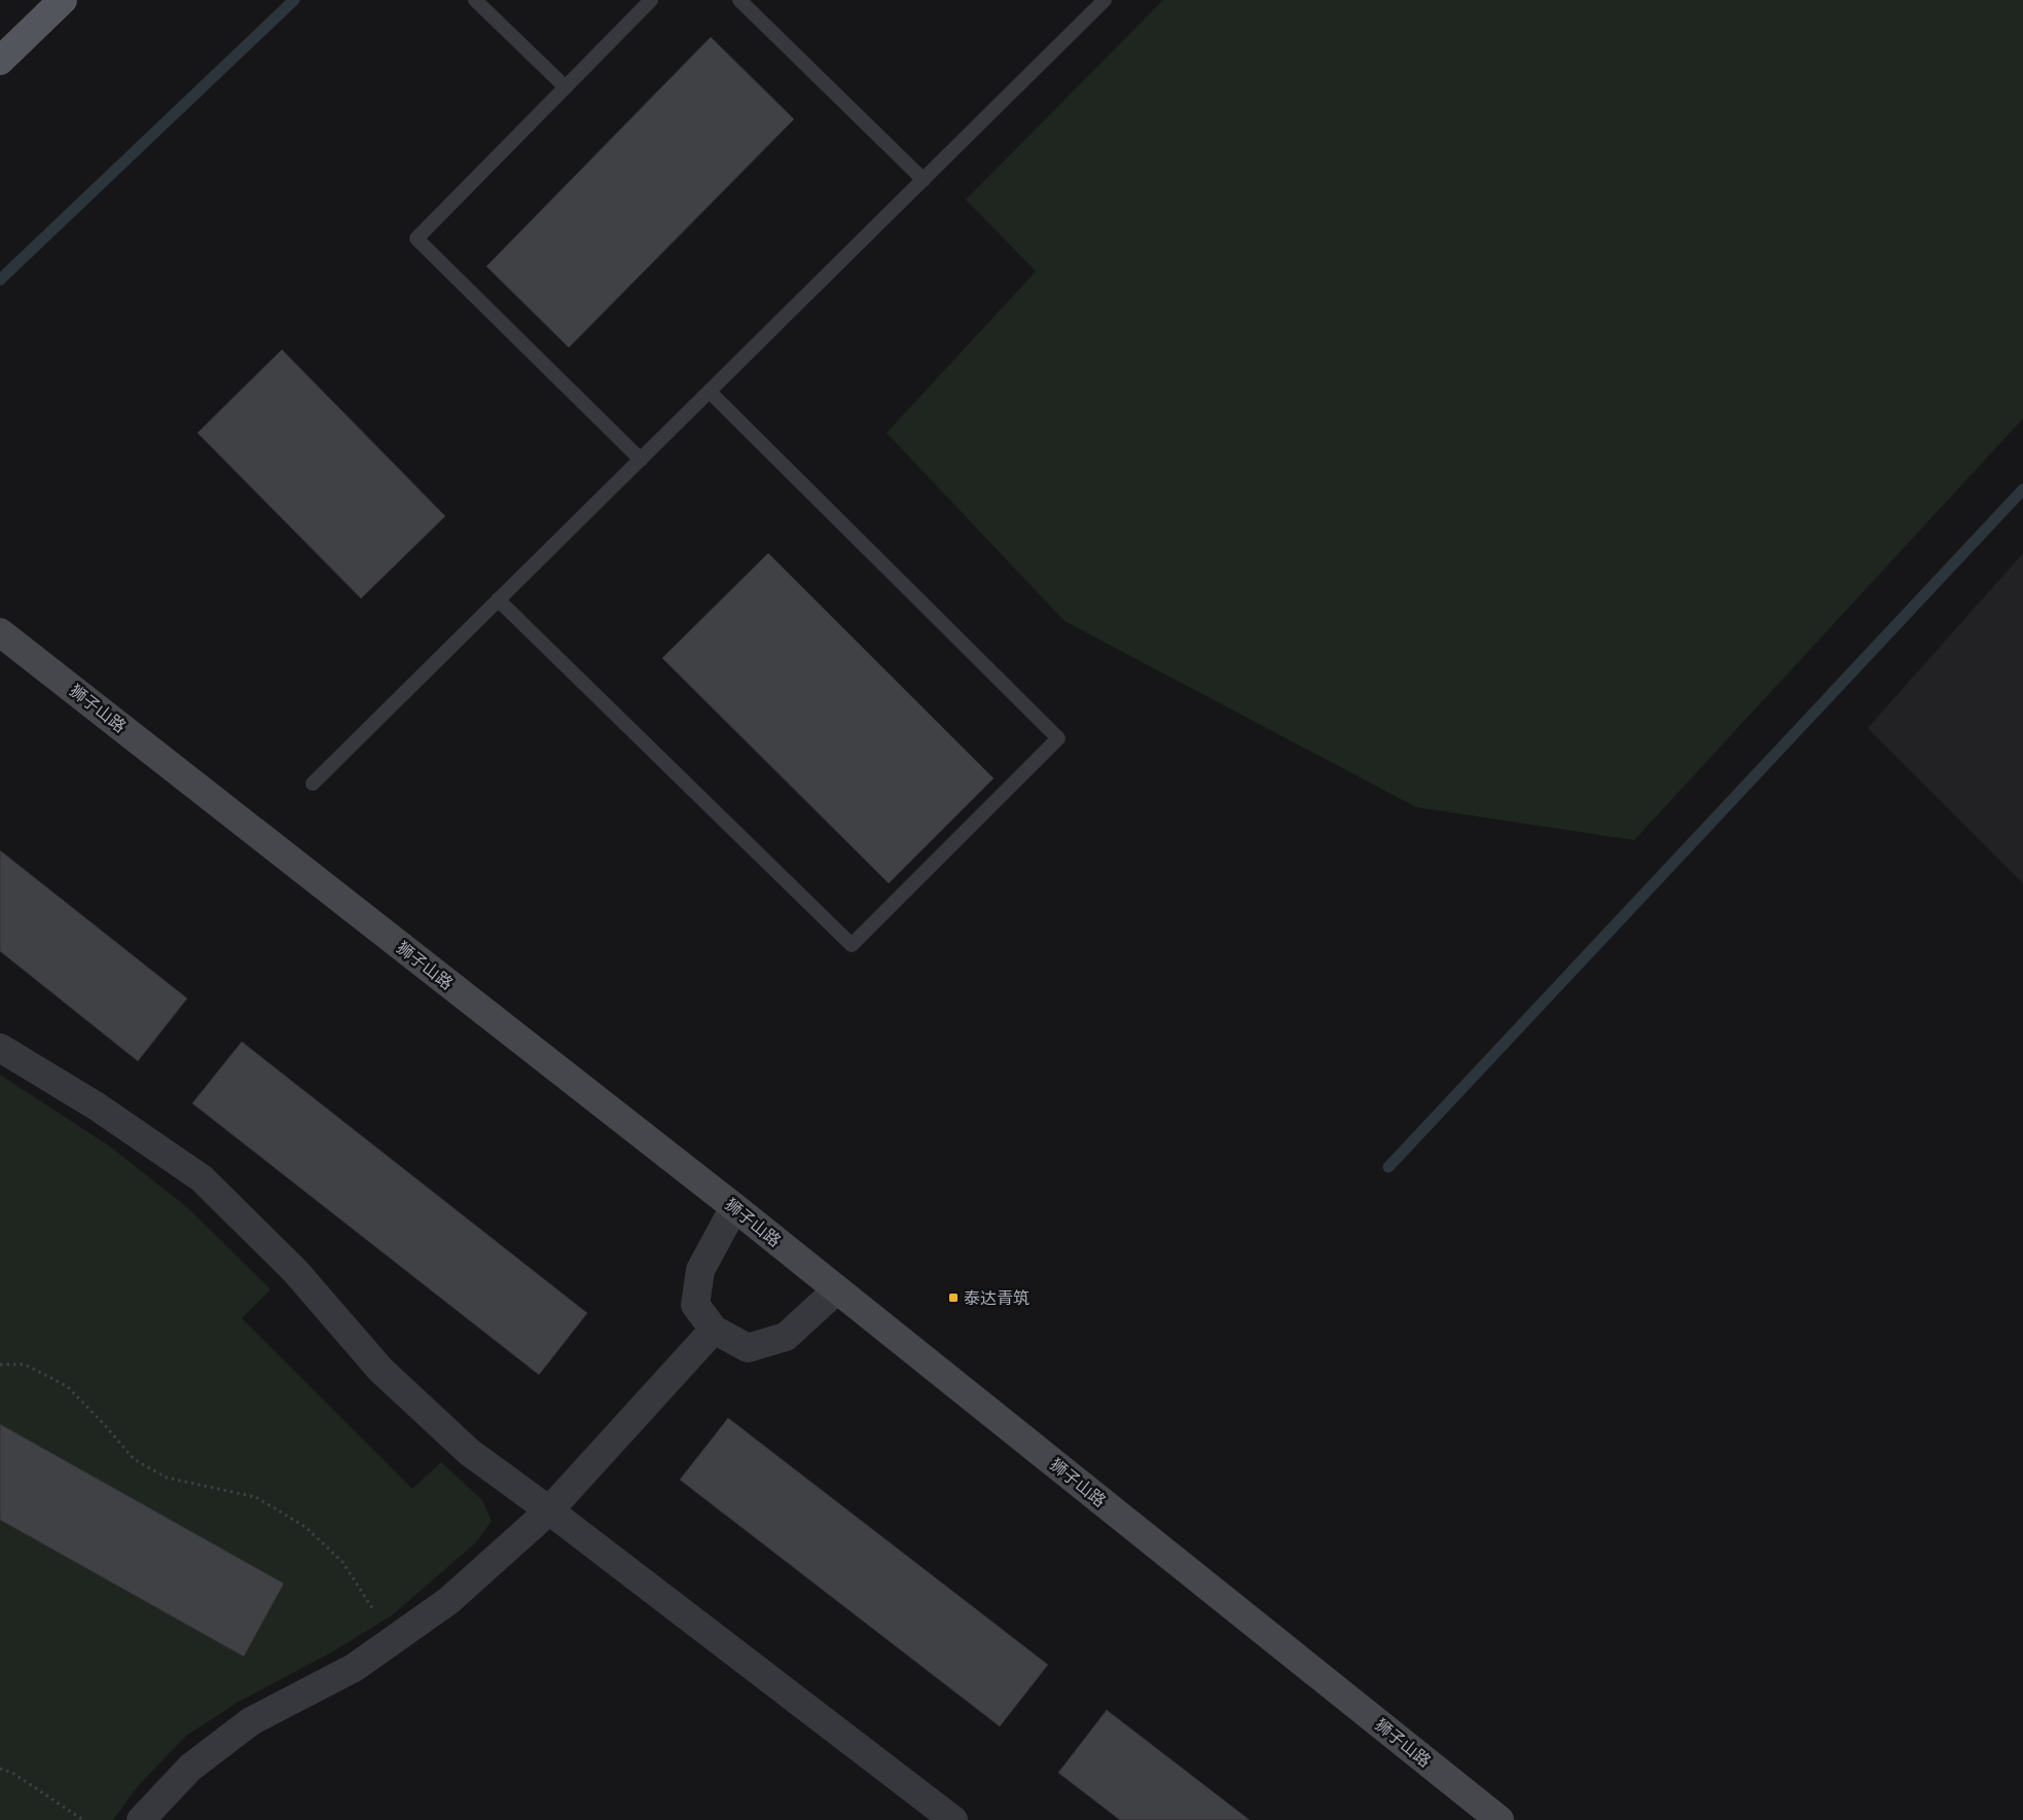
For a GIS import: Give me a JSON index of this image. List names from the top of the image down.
{
  "streets": {
    "street": ["狮子山路"]
  },
  "places": {
    "transit": ["泰达青筑"]
  }
}
